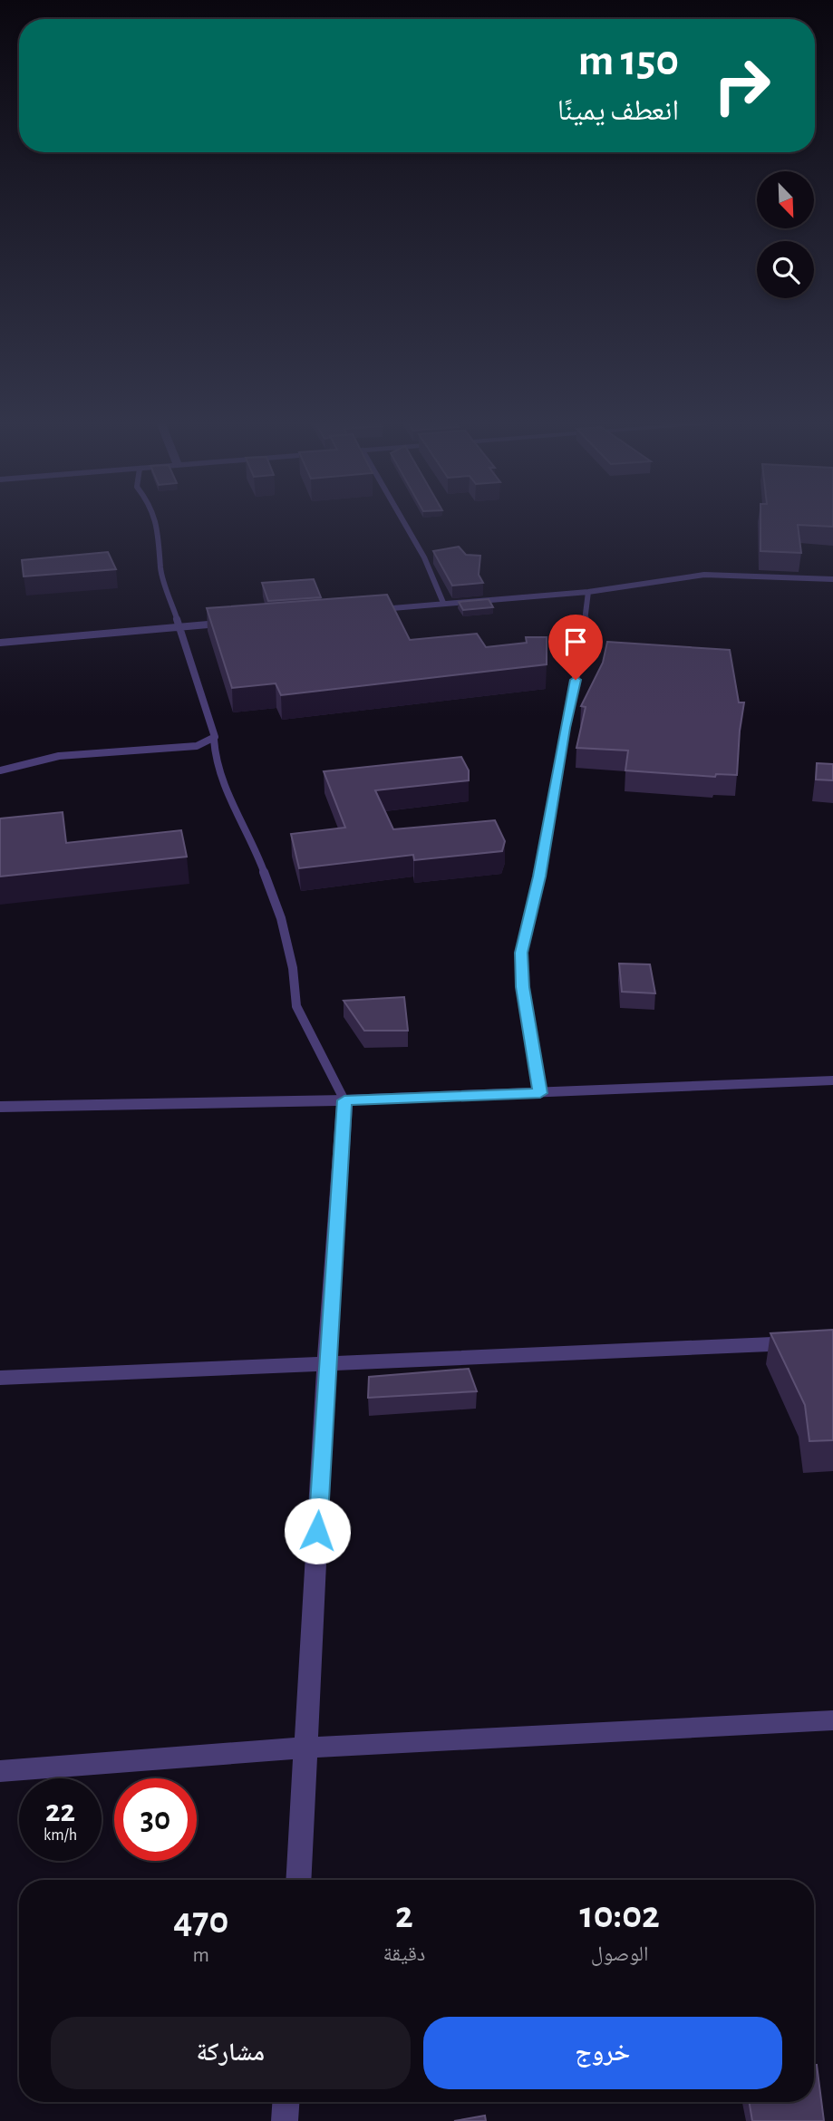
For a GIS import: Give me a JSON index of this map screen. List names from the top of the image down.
{
  "north": "bottom right",
  "page": {
    "turn": ["150 m", "انعطف يمينًا"],
    "speed": "22 km/h",
    "limit": "30",
    "eta": [
      "10:02",
      "الوصول",
      "2",
      "دقيقة",
      "470",
      "m"
    ],
    "buttons": ["خروج", "مشاركة"]
  }
}
